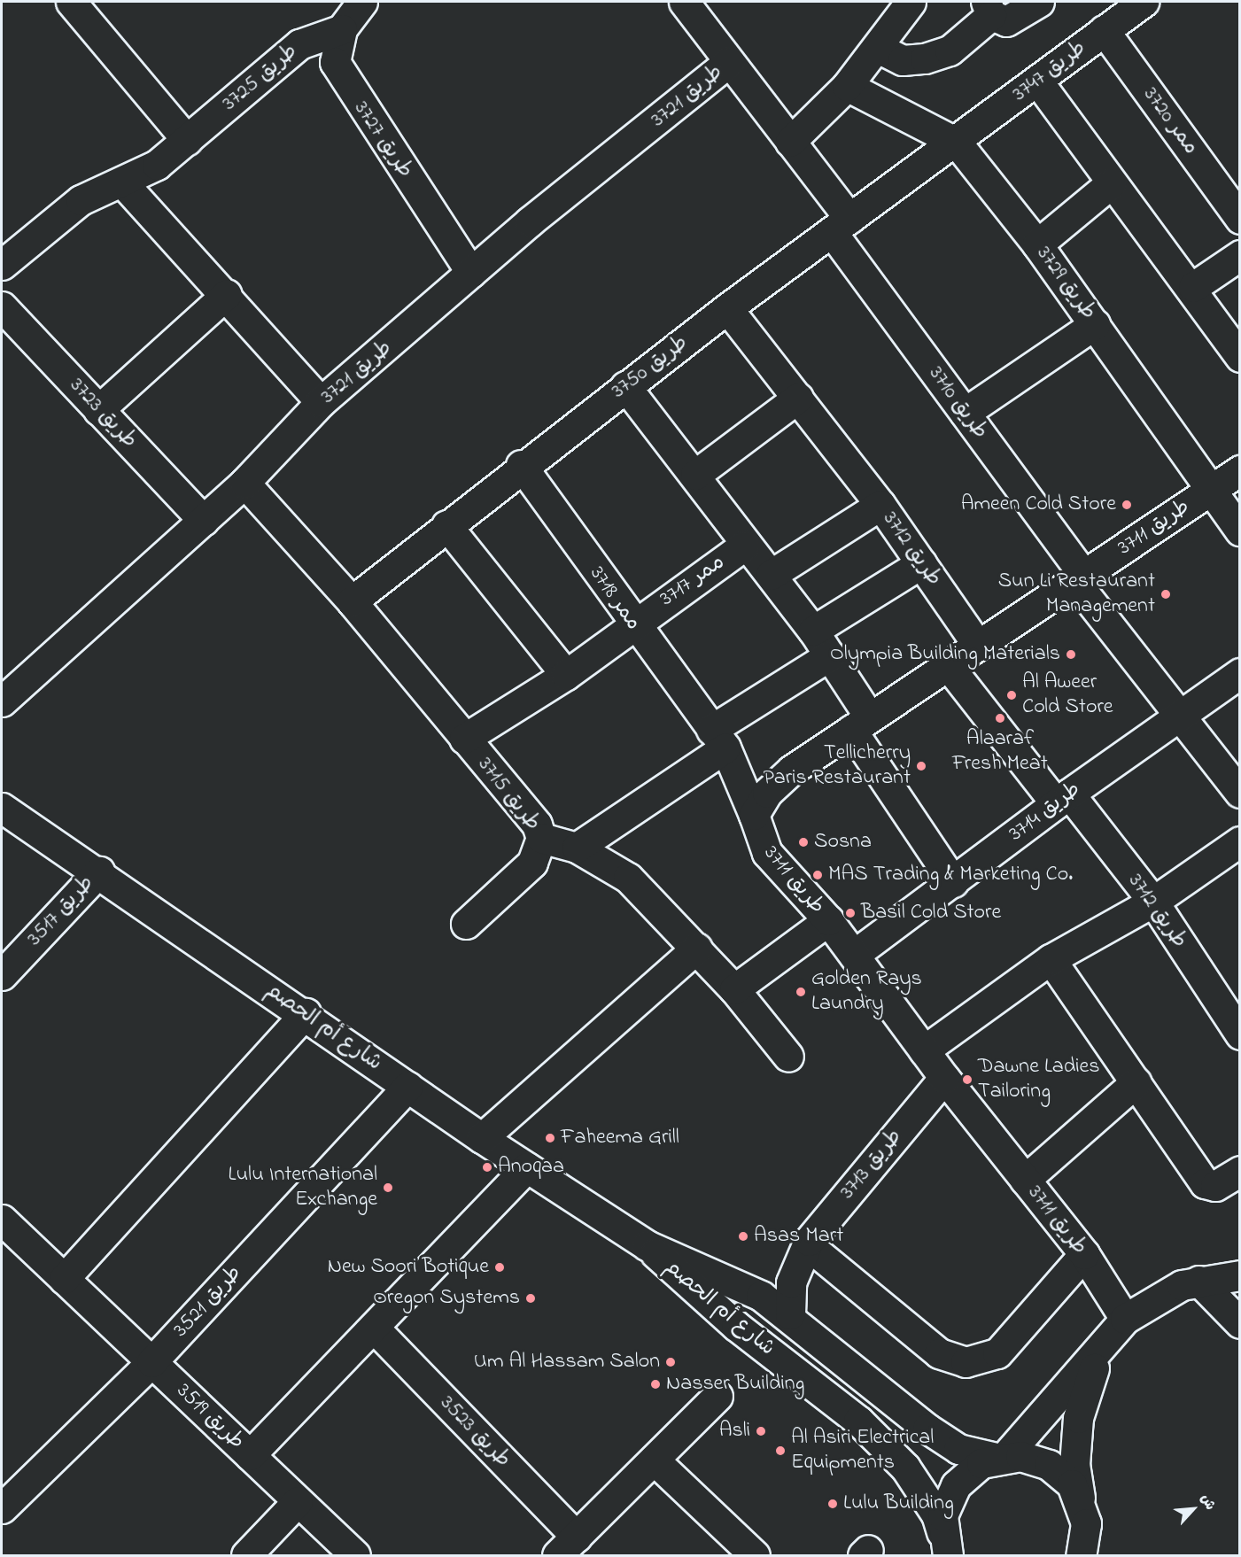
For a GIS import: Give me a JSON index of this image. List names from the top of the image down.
{
  "streets": {
    "street": [
      "طريق 3747",
      "طريق 3725",
      "طريق 3721",
      "ممر 3720",
      "طريق 3727",
      "طريق 3729",
      "طريق 3750",
      "طريق 3710",
      "طريق 3723",
      "طريق 3711",
      "طريق 3712",
      "ممر 3717",
      "ممر 3718",
      "طريق 3715",
      "طريق 3714",
      "طريق 3517",
      "شارع أم الحصم",
      "طريق 3713",
      "طريق 3521",
      "طريق 3519",
      "طريق 3523"
    ]
  },
  "crossings": [
    ["طريق 3747", "ممر 3720"],
    ["طريق 3747", "طريق 3729"],
    ["طريق 3747", "طريق 3750"],
    ["طريق 3725", "طريق 3727"],
    ["طريق 3721", "طريق 3727"],
    ["طريق 3721", "طريق 3723"],
    ["طريق 3721", "طريق 3715"],
    ["طريق 3729", "طريق 3750"],
    ["طريق 3729", "طريق 3711"],
    ["طريق 3750", "طريق 3710"],
    ["طريق 3750", "طريق 3712"],
    ["طريق 3750", "ممر 3718"],
    ["طريق 3750", "طريق 3715"],
    ["طريق 3710", "طريق 3711"],
    ["طريق 3710", "طريق 3714"],
    ["طريق 3711", "طريق 3712"],
    ["طريق 3711", "ممر 3718"],
    ["طريق 3711", "طريق 3714"],
    ["طريق 3711", "طريق 3713"],
    ["طريق 3712", "طريق 3714"],
    ["ممر 3717", "ممر 3718"],
    ["ممر 3717", "طريق 3715"],
    ["طريق 3517", "شارع أم الحصم"],
    ["شارع أم الحصم", "طريق 3713"],
    ["شارع أم الحصم", "طريق 3521"],
    ["طريق 3521", "طريق 3519"]
  ],
  "places": [
    "Ameen Cold Store",
    "Sun Li Restaurant Management",
    "Olympia Building Materials",
    "Al Aweer Cold Store",
    "Alaaraf Fresh Meat",
    "Tellicherry Paris Restaurant",
    "Sosna",
    "MAS Trading & Marketing Co.",
    "Basil Cold Store",
    "Golden Rays Laundry",
    "Dawne Ladies Tailoring",
    "Faheema Grill",
    "Anoqaa",
    "Lulu International Exchange",
    "Asas Mart",
    "New Soori Botique",
    "Oregon Systems",
    "Um Al Hassam Salon",
    "Nasser Building",
    "Asli",
    "Al Asiri Electrical Equipments",
    "Lulu Building"
  ],
  "north": "top right"
}
